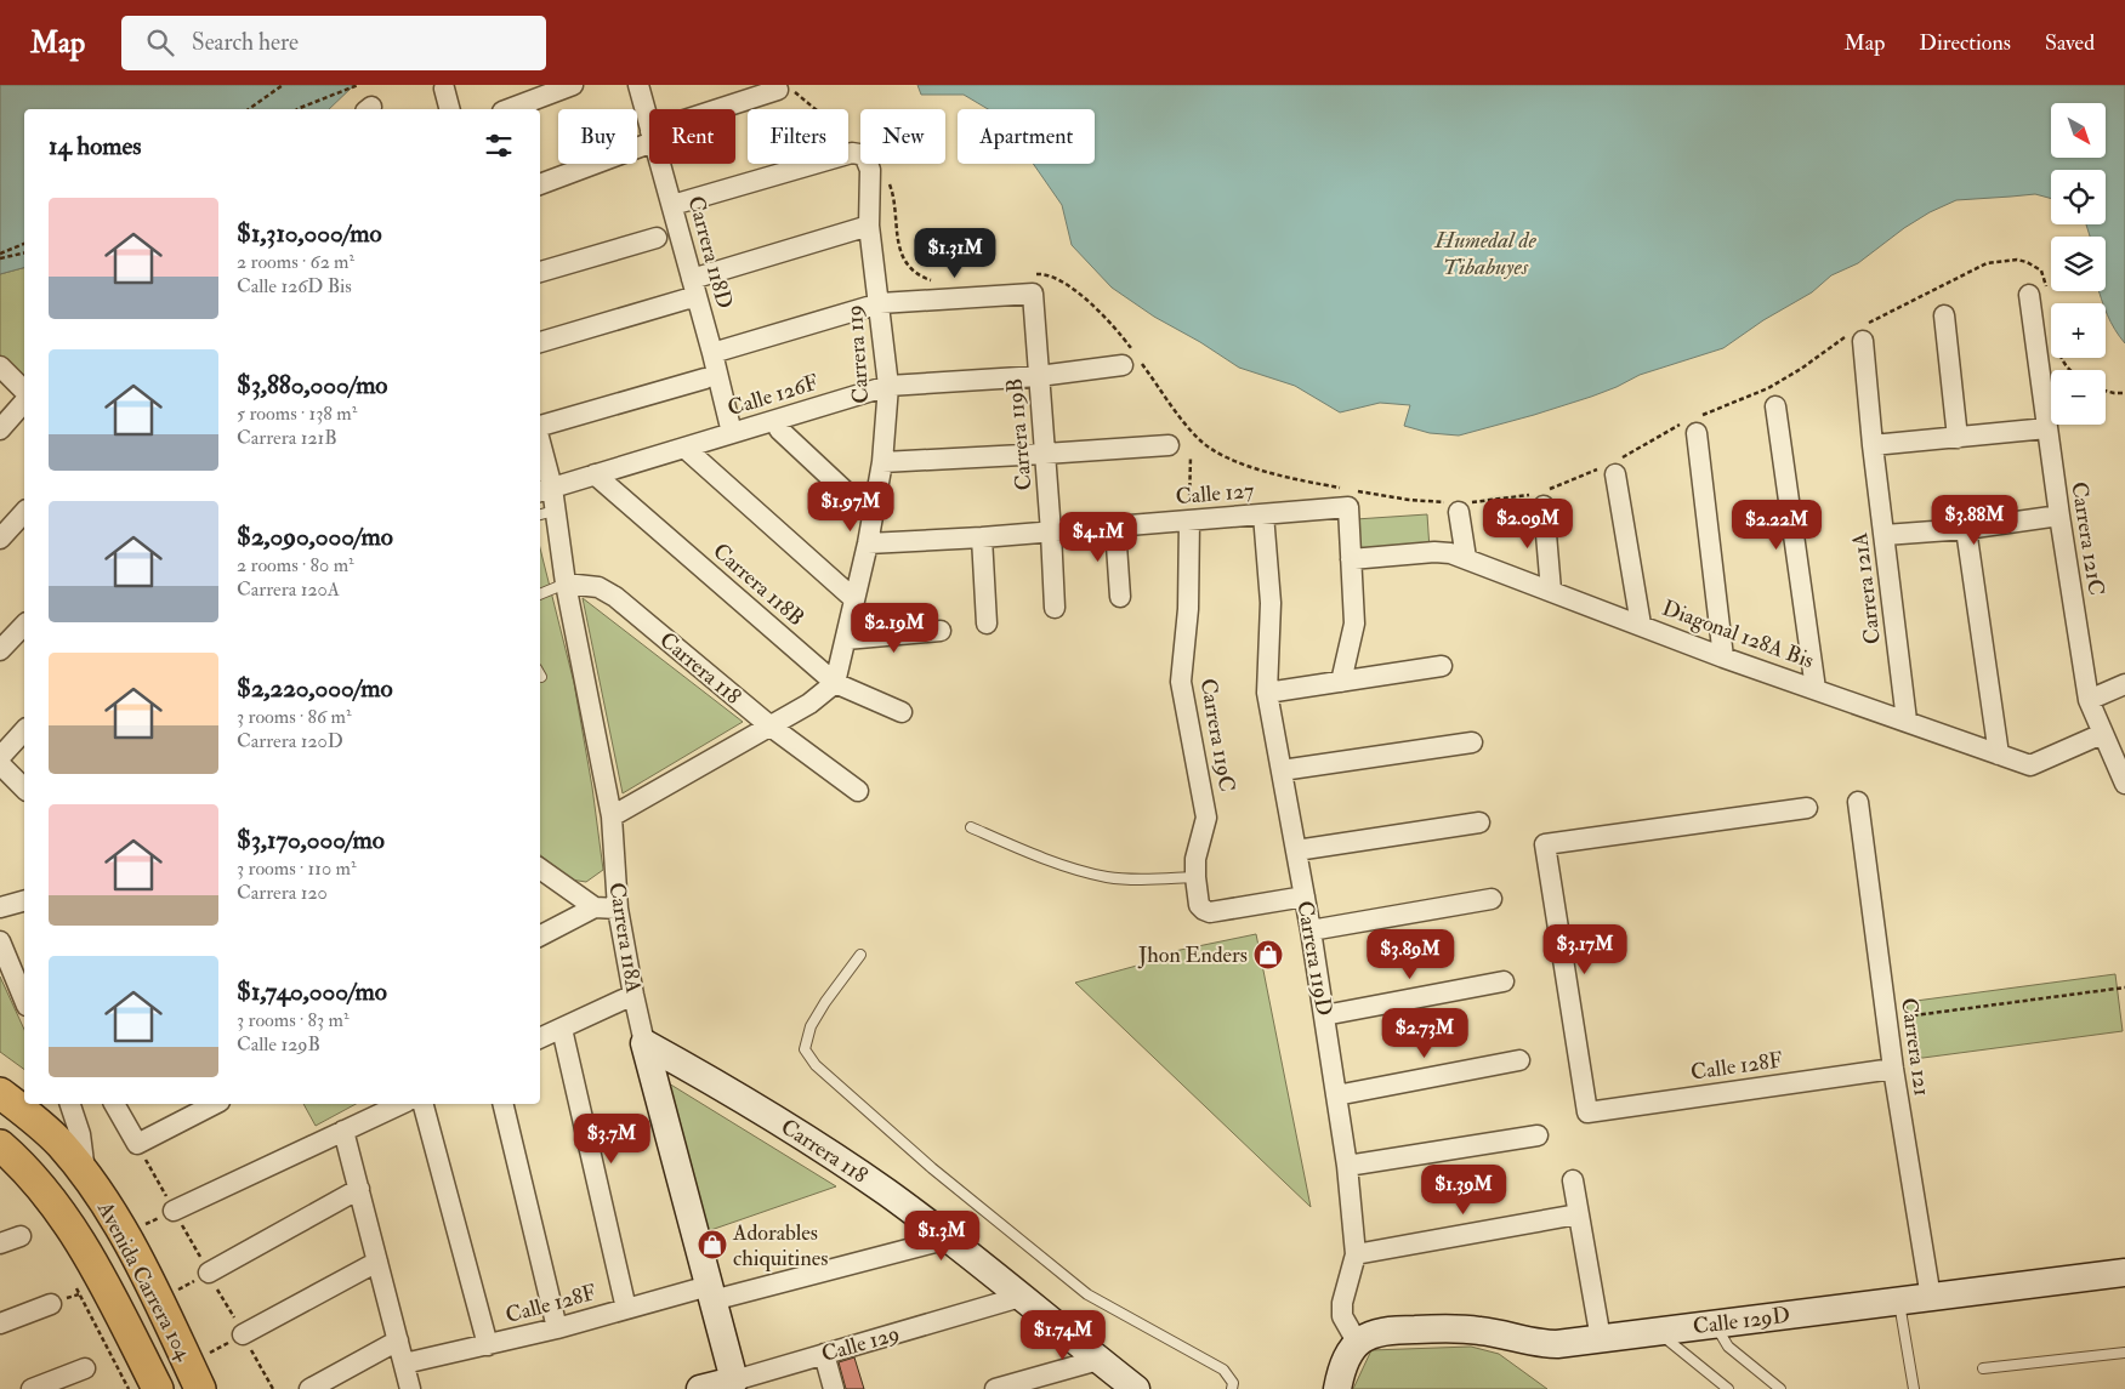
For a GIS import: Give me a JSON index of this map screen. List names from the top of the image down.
{
  "streets": {
    "main road": ["Avenida Carrera 104"],
    "street": [
      "Carrera 118D",
      "Carrera 119",
      "Calle 126F",
      "Carrera 119B",
      "Calle 127",
      "Carrera 121C",
      "Carrera 118B",
      "Carrera 121A",
      "Diagonal 128A Bis",
      "Carrera 118",
      "Carrera 119C",
      "Carrera 118A",
      "Carrera 119D",
      "Carrera 121",
      "Calle 128F",
      "Calle 129D",
      "Calle 129"
    ]
  },
  "crossings": [
    ["Carrera 118D", "Carrera 119"],
    ["Carrera 118D", "Calle 126F"],
    ["Carrera 119", "Calle 126F"],
    ["Carrera 119", "Calle 127"],
    ["Carrera 119", "Carrera 118B"],
    ["Calle 126F", "Carrera 119B"],
    ["Calle 126F", "Carrera 118B"],
    ["Calle 126F", "Carrera 118A"],
    ["Carrera 119B", "Calle 127"],
    ["Calle 127", "Diagonal 128A Bis"],
    ["Calle 127", "Carrera 119C"],
    ["Calle 127", "Carrera 119D"],
    ["Carrera 121C", "Diagonal 128A Bis"],
    ["Carrera 121A", "Diagonal 128A Bis"],
    ["Carrera 118", "Carrera 118A"],
    ["Carrera 118", "Calle 128F"],
    ["Carrera 118", "Calle 129"],
    ["Carrera 119C", "Carrera 119D"],
    ["Carrera 118A", "Calle 128F"],
    ["Carrera 118A", "Calle 129"],
    ["Carrera 119D", "Calle 129D"],
    ["Carrera 121", "Calle 128F"],
    ["Carrera 121", "Calle 129D"]
  ],
  "water": ["Humedal de Tibabuyes"],
  "places": {
    "shop": ["Jhon Enders", "Adorables chiquitines"]
  },
  "north": "bottom right",
  "page": {
    "header": "Map",
    "search": "Search here",
    "nav": ["Map", "Directions", "Saved"],
    "map_buttons": ["+", "−"],
    "chip": [
      "Buy",
      "Rent",
      "Filters",
      "New",
      "Apartment"
    ],
    "heading": "14 homes",
    "list": [
      {
        "name": "$1,310,000/mo",
        "note": "2 rooms · 62 m² · Calle 126D Bis"
      },
      {
        "name": "$3,880,000/mo",
        "note": "5 rooms · 138 m² · Carrera 121B"
      },
      {
        "name": "$2,090,000/mo",
        "note": "2 rooms · 80 m² · Carrera 120A"
      },
      {
        "name": "$2,220,000/mo",
        "note": "3 rooms · 86 m² · Carrera 120D"
      },
      {
        "name": "$3,170,000/mo",
        "note": "3 rooms · 110 m² · Carrera 120"
      },
      {
        "name": "$1,740,000/mo",
        "note": "3 rooms · 83 m² · Calle 129B"
      }
    ],
    "price": [
      "$1.31M",
      "$1.97M",
      "$3.88M",
      "$2.09M",
      "$2.22M",
      "$4.1M",
      "$2.19M",
      "$3.17M",
      "$3.89M",
      "$2.73M",
      "$3.7M",
      "$1.39M",
      "$1.3M",
      "$1.74M"
    ]
  }
}
